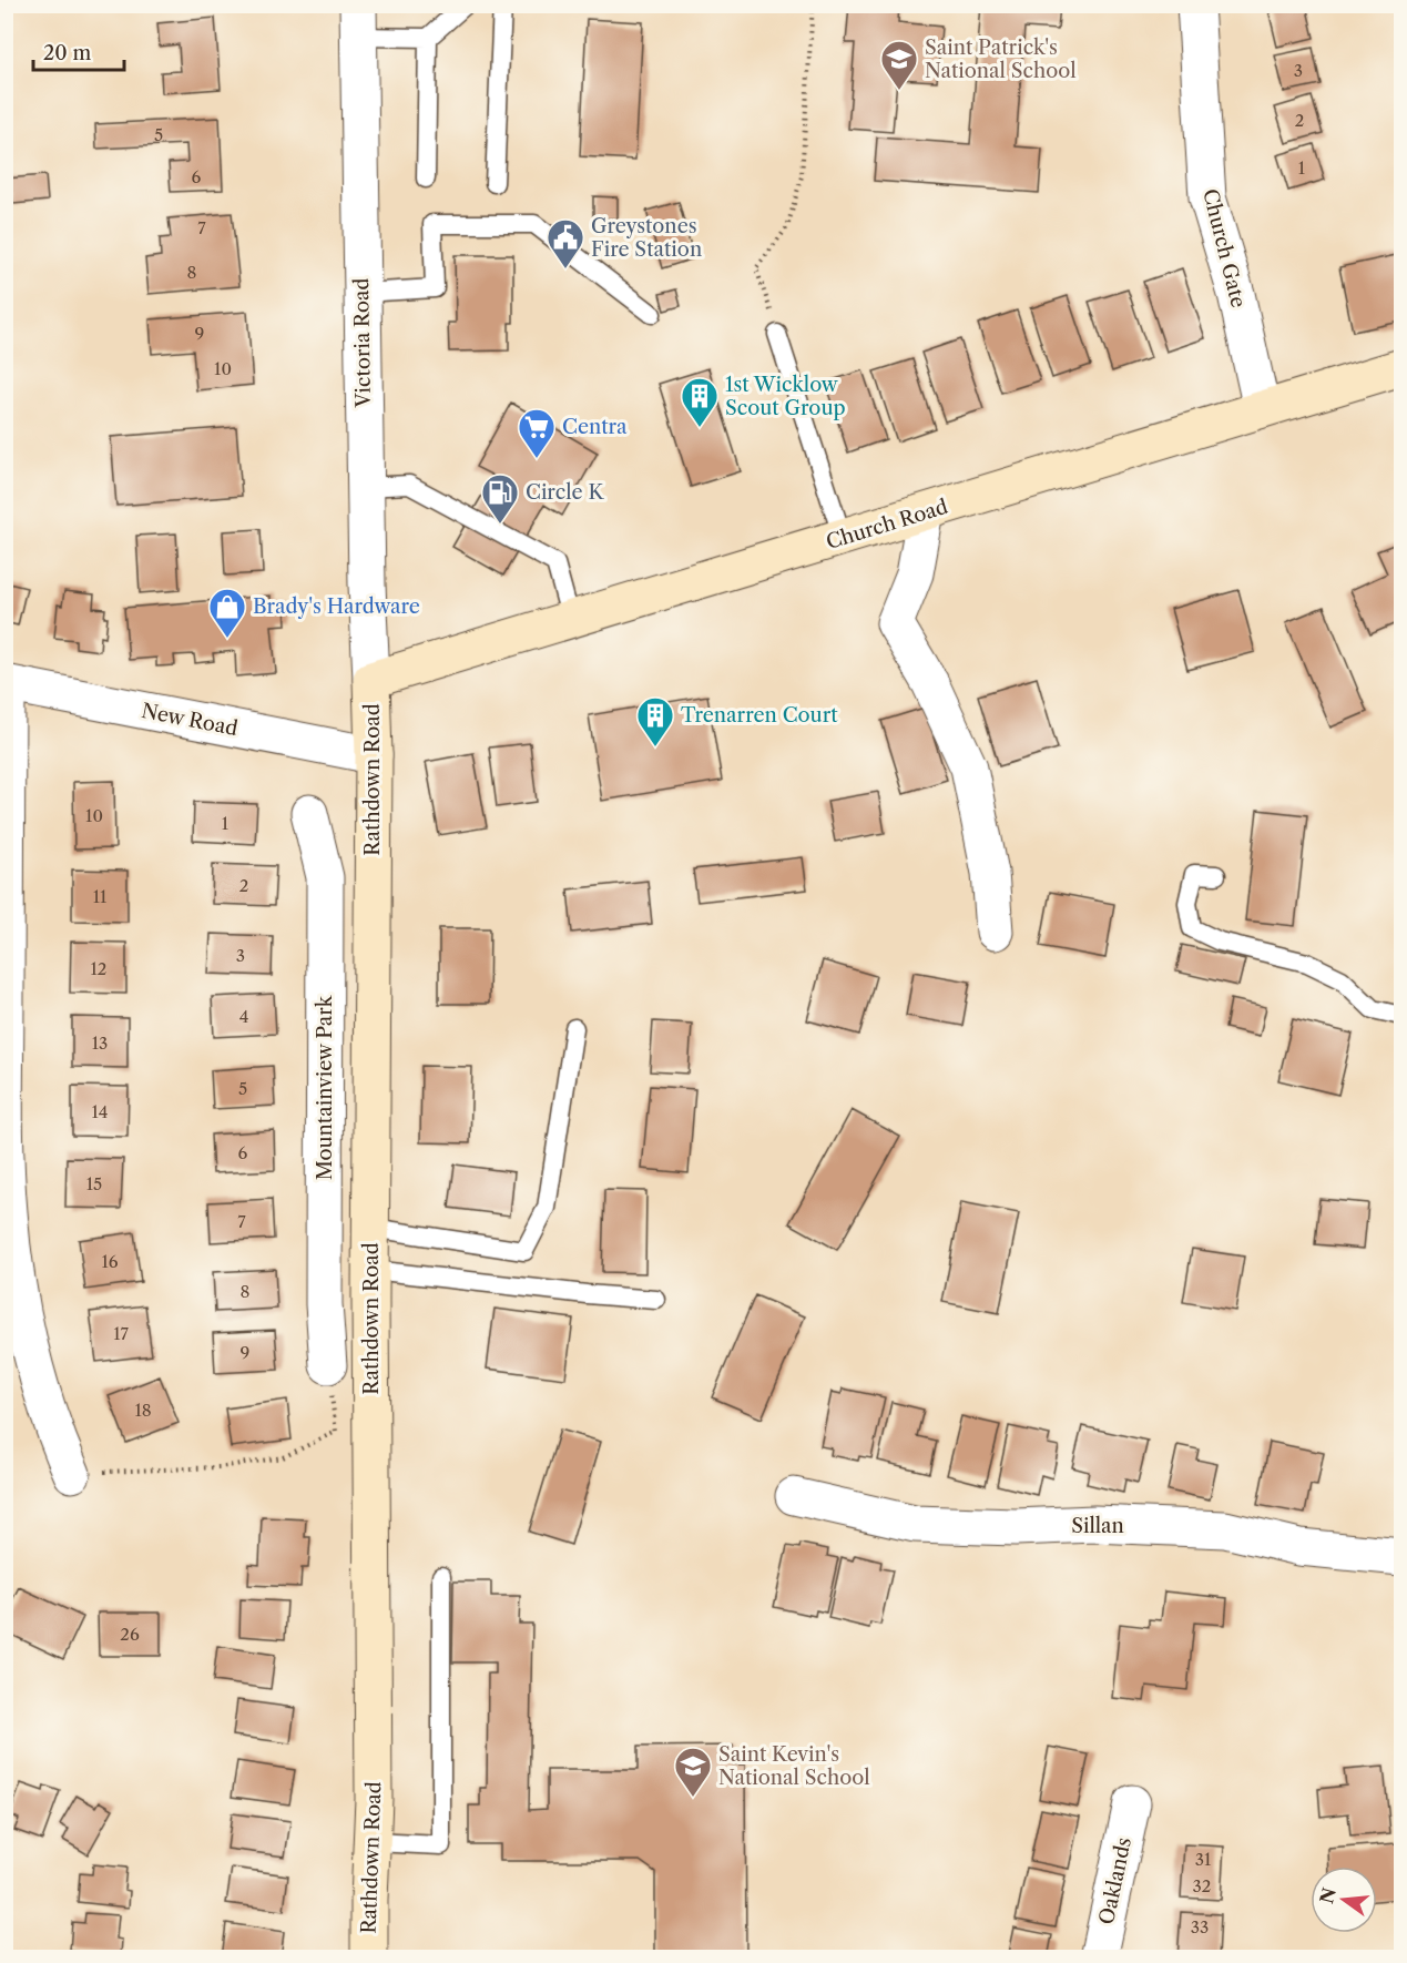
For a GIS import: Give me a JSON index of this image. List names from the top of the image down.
{
  "streets": {
    "main road": ["Church Road", "Rathdown Road"],
    "street": [
      "Church Gate",
      "Victoria Road",
      "New Road",
      "Mountainview Park",
      "Sillan",
      "Oaklands"
    ]
  },
  "crossings": [
    ["Church Gate", "Church Road"],
    ["Victoria Road", "Church Road"],
    ["Victoria Road", "Rathdown Road"],
    ["Church Road", "Rathdown Road"],
    ["New Road", "Rathdown Road"]
  ],
  "places": {
    "school or university": ["Saint Patrick's National School", "Saint Kevin's National School"],
    "public building": ["Greystones Fire Station"],
    "building": ["1st Wicklow Scout Group", "Trenarren Court"],
    "supermarket": ["Centra"],
    "fuel station": ["Circle K"],
    "shop": ["Brady's Hardware"]
  },
  "house_numbers": [
    "3",
    "2",
    "5",
    "1",
    "6",
    "7",
    "8",
    "9",
    "10",
    "10",
    "1",
    "2",
    "11",
    "3",
    "12",
    "4",
    "13",
    "5",
    "14",
    "6",
    "15",
    "7",
    "16",
    "8",
    "17",
    "9",
    "18",
    "26",
    "31",
    "32",
    "33"
  ],
  "scale_bar": "20 m",
  "north": "left"
}
